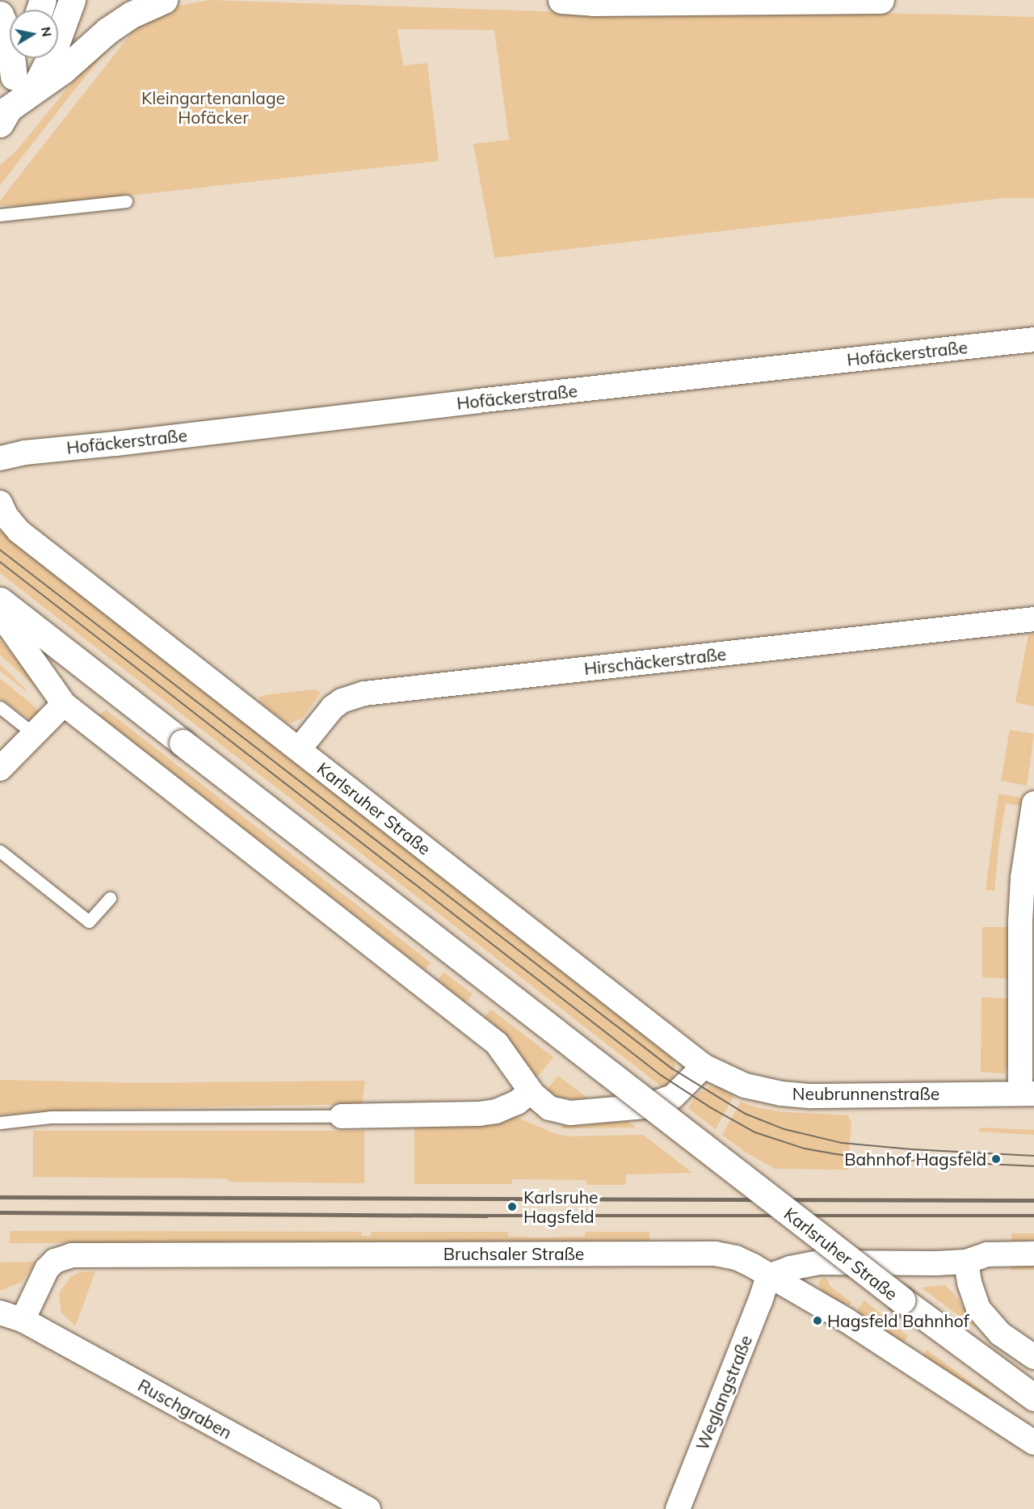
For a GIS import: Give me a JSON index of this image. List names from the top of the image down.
{
  "streets": {
    "street": [
      "Hofäckerstraße",
      "Hirschäckerstraße",
      "Karlsruher Straße",
      "Neubrunnenstraße",
      "Bruchsaler Straße",
      "Weglangstraße",
      "Ruschgraben"
    ]
  },
  "crossings": [
    ["Hirschäckerstraße", "Karlsruher Straße"],
    ["Karlsruher Straße", "Neubrunnenstraße"],
    ["Bruchsaler Straße", "Weglangstraße"],
    ["Bruchsaler Straße", "Ruschgraben"]
  ],
  "parks": ["Kleingartenanlage Hofäcker"],
  "places": ["Bahnhof Hagsfeld", "Karlsruhe Hagsfeld", "Hagsfeld Bahnhof"],
  "north": "right"
}
